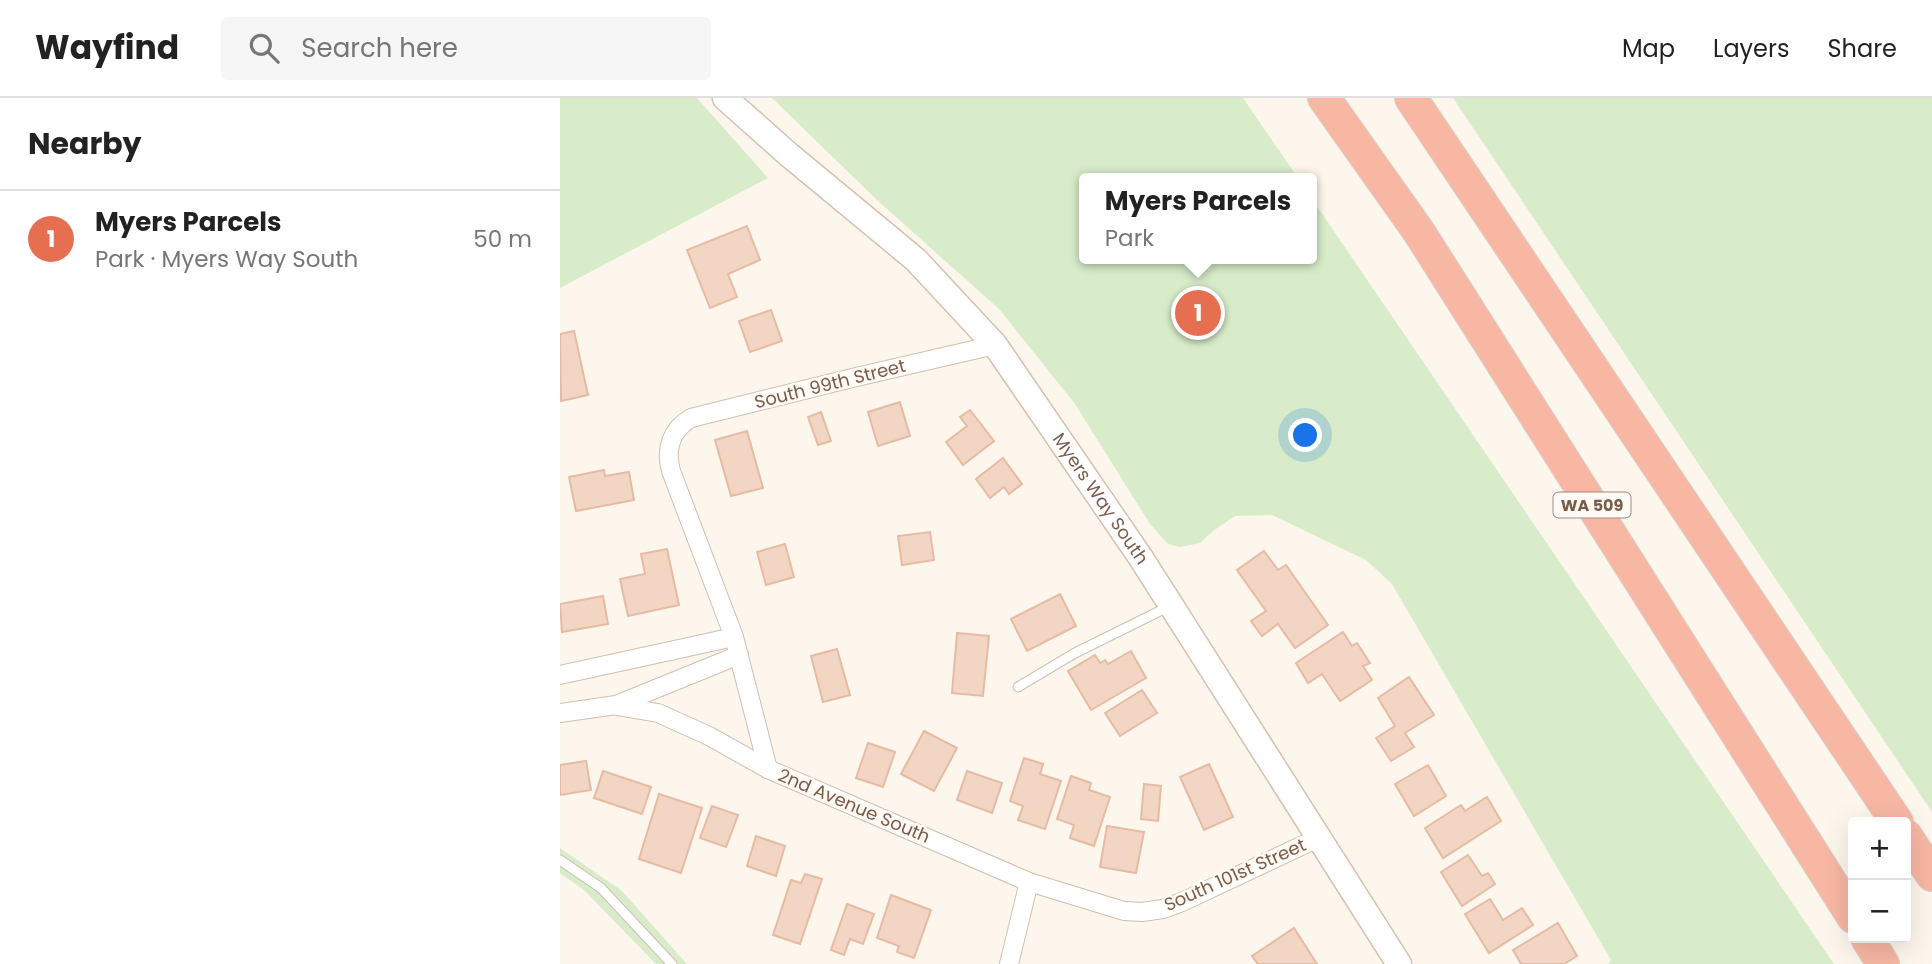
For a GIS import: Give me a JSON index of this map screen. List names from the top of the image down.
{
  "streets": {
    "highway": ["WA 509"],
    "main road": ["Myers Way South"],
    "street": ["South 99th Street", "2nd Avenue South", "South 101st Street"]
  },
  "crossings": [
    ["South 99th Street", "Myers Way South"],
    ["South 99th Street", "2nd Avenue South"],
    ["Myers Way South", "South 101st Street"],
    ["2nd Avenue South", "South 101st Street"]
  ],
  "page": {
    "header": "Wayfind",
    "search": "Search here",
    "nav": ["Map", "Layers", "Share"],
    "heading": "Nearby",
    "popup": ["Myers Parcels", "Park"],
    "list": [
      {
        "mark": "1",
        "name": "Myers Parcels",
        "note": "Park · Myers Way South",
        "value": "50 m"
      }
    ],
    "pins": "1",
    "map_buttons": ["+", "−"]
  }
}
